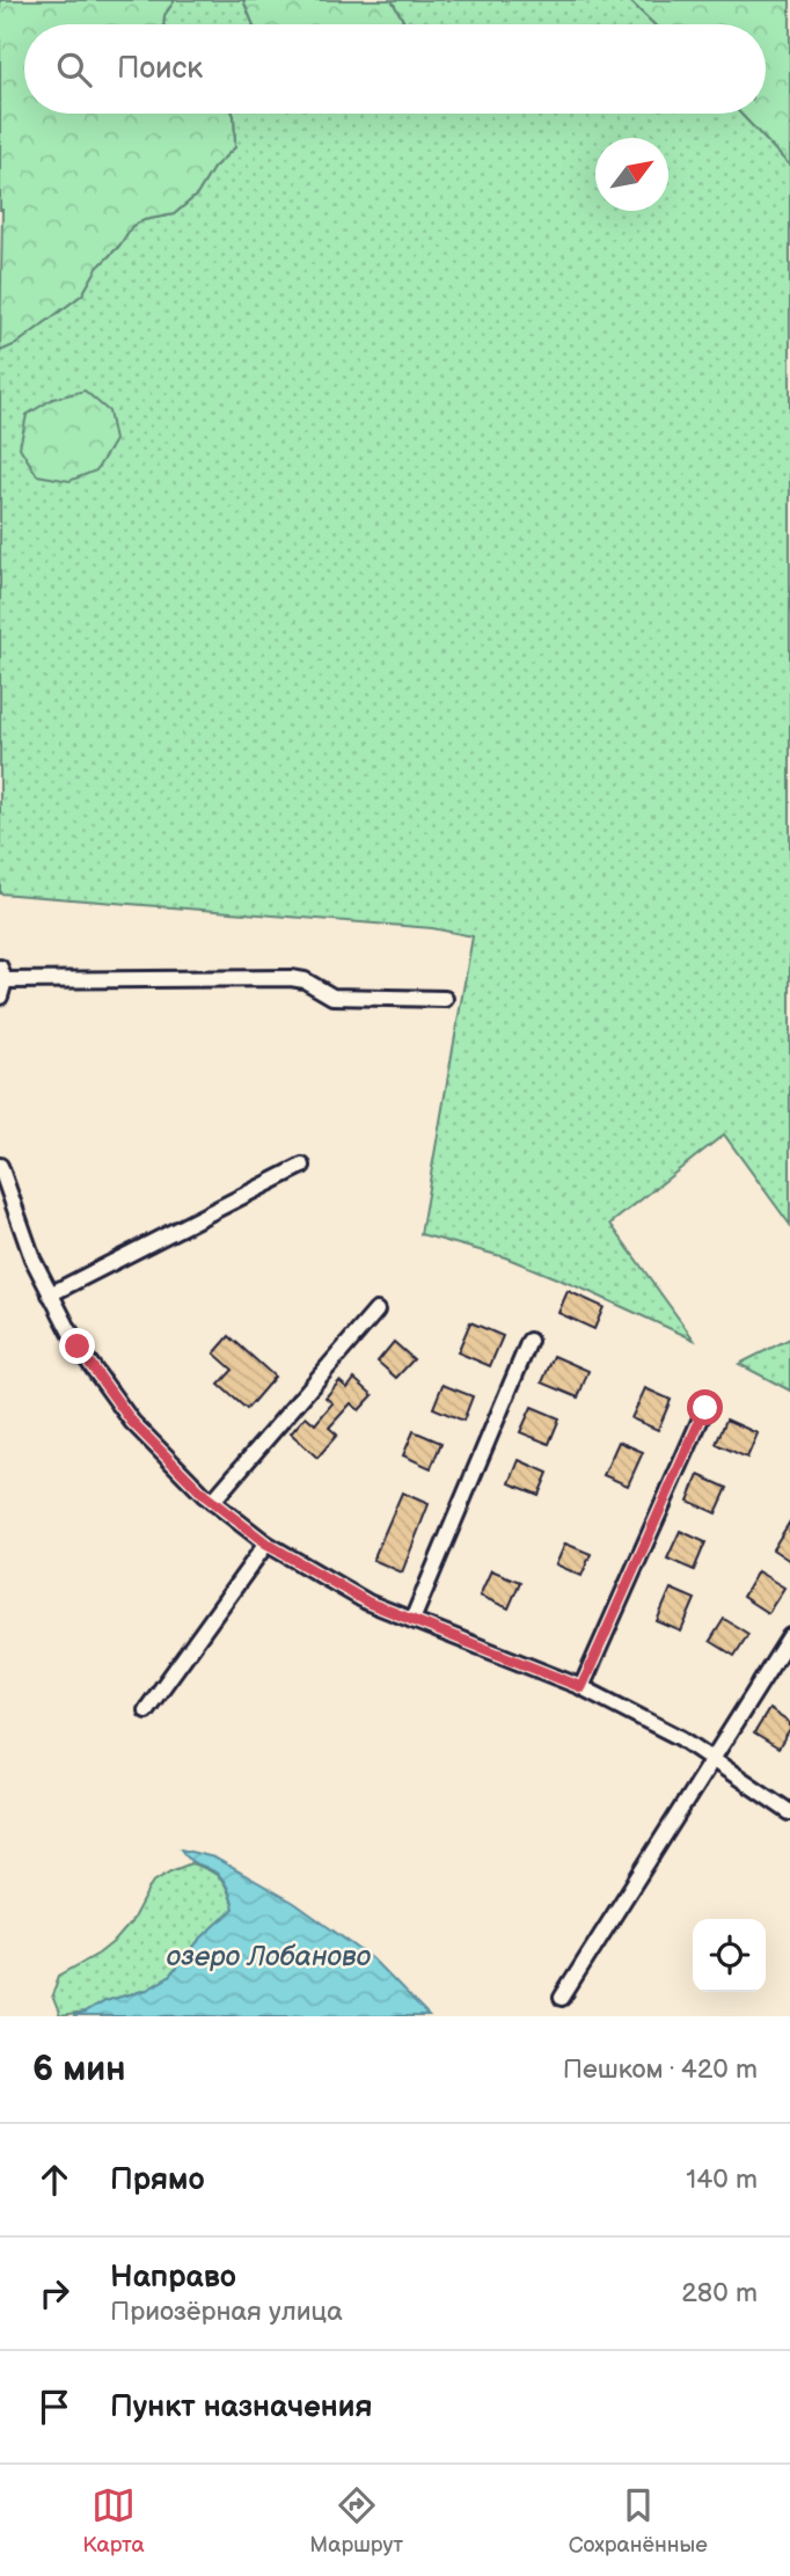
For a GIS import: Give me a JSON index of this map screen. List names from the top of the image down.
{
  "water": ["озеро Лобаново"],
  "north": "top right",
  "page": {
    "search": "Поиск",
    "heading": ["6 мин", "Пешком · 420 m"],
    "list": [
      ["Прямо", "140 m"],
      ["Направо", "Приозёрная улица", "280 m"],
      "Пункт назначения"
    ],
    "nav": ["Карта", "Маршрут", "Сохранённые"]
  }
}
